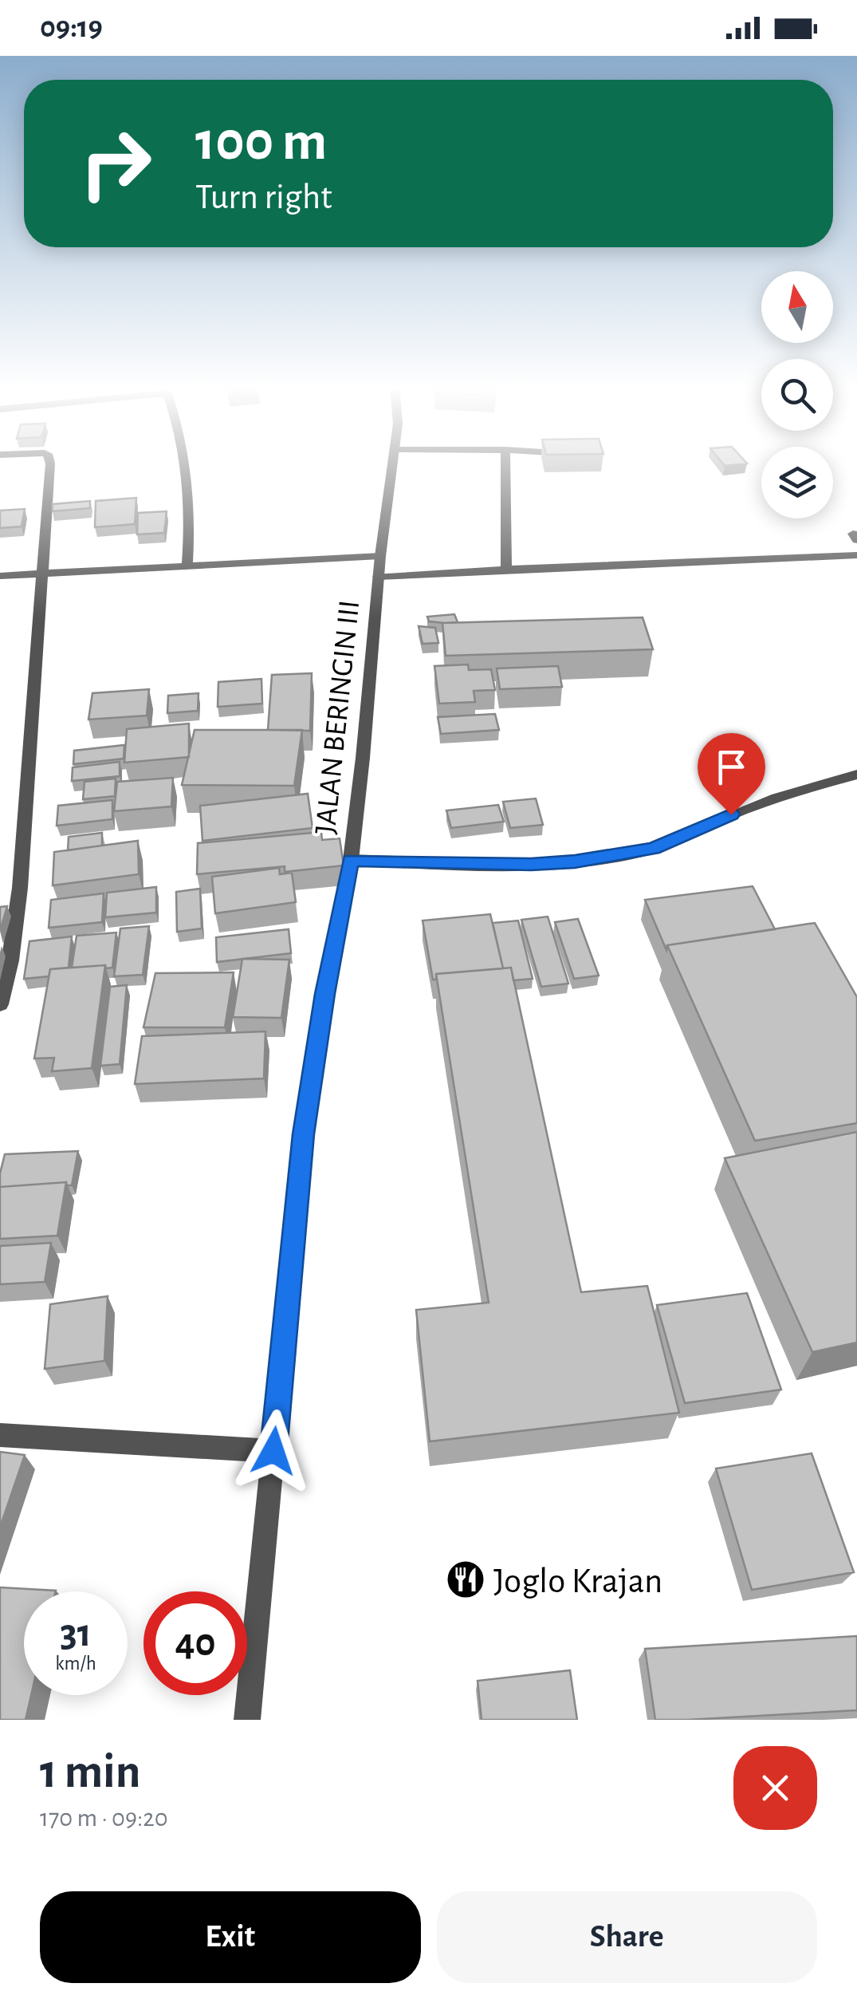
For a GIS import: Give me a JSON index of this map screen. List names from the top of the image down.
{
  "streets": {
    "street": ["JALAN BERINGIN III"]
  },
  "places": {
    "restaurant": ["Joglo Krajan"]
  },
  "north": "top",
  "page": {
    "status": "09:19",
    "turn": ["100 m", "Turn right"],
    "speed": "31 km/h",
    "limit": "40",
    "heading": ["1 min", "170 m · 09:20"],
    "buttons": ["Exit", "Share"]
  }
}
